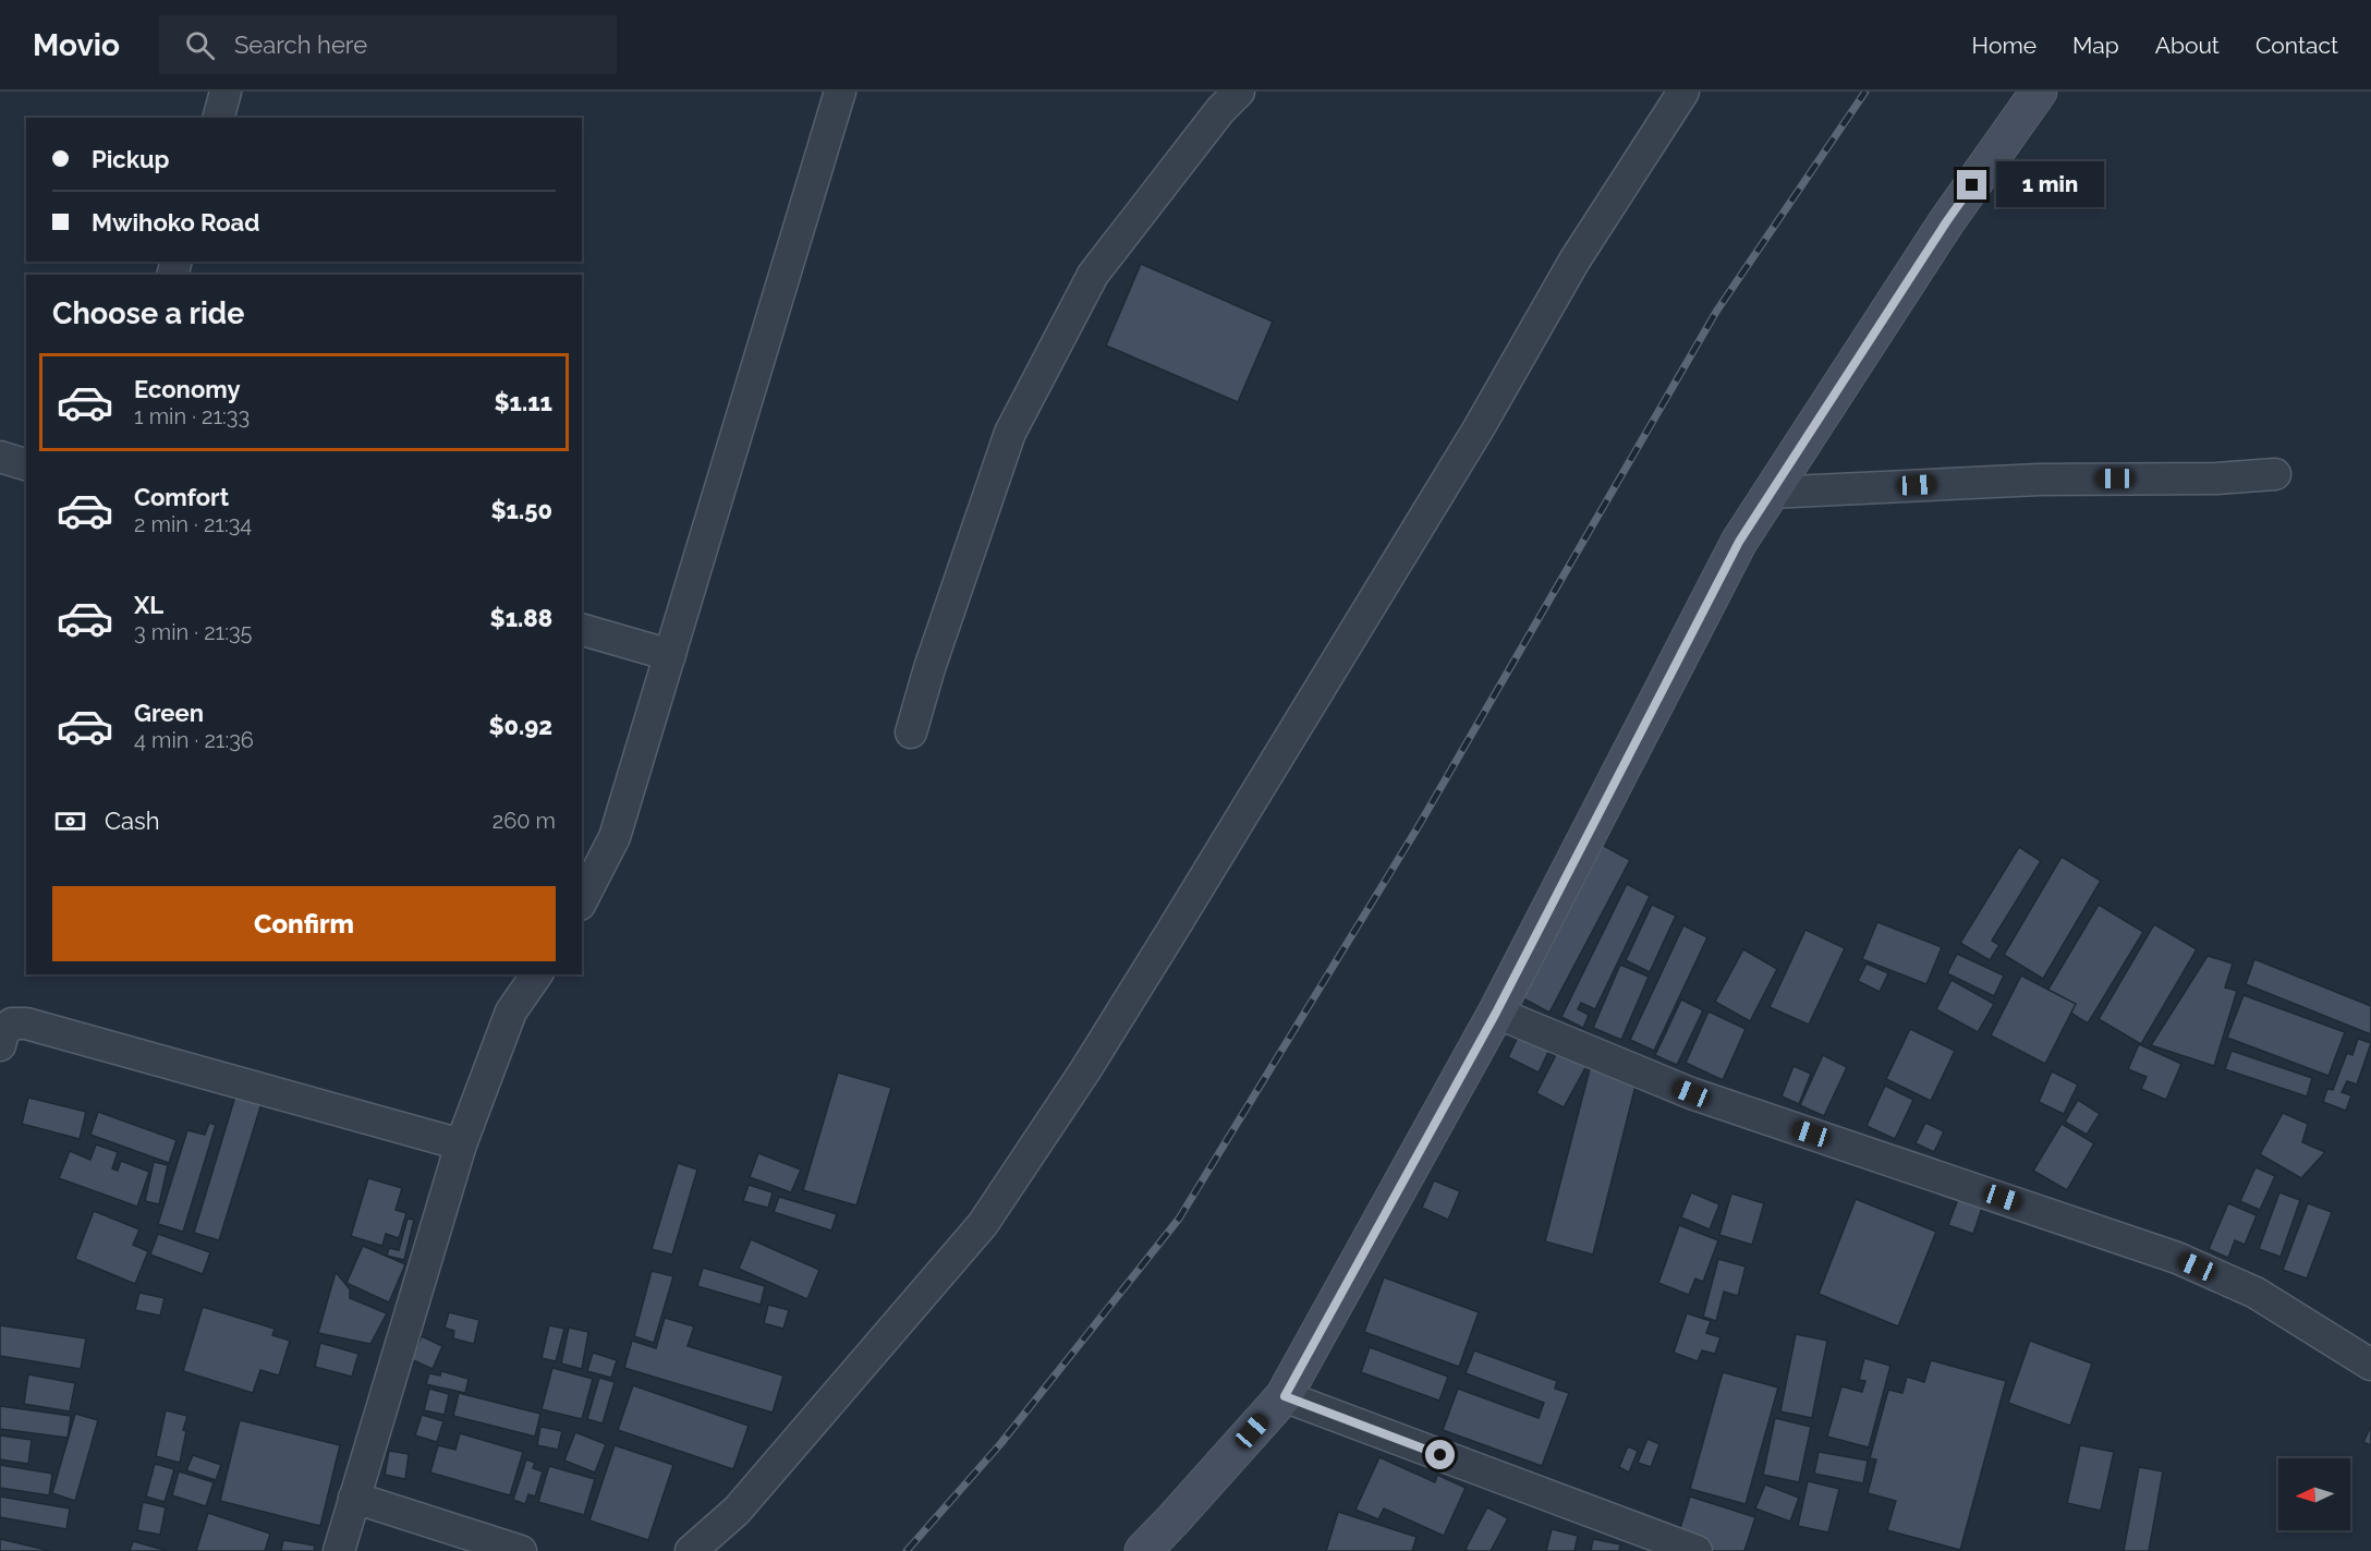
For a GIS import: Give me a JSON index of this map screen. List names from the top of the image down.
{
  "north": "left",
  "page": {
    "header": "Movio",
    "search": "Search here",
    "nav": [
      "Home",
      "Map",
      "About",
      "Contact"
    ],
    "banner": ["Pickup", "Mwihoko Road"],
    "bubble": "1 min",
    "heading": "Choose a ride",
    "list": [
      {
        "name": "Economy",
        "note": "1 min · 21:33",
        "value": "$1.11"
      },
      {
        "name": "Comfort",
        "note": "2 min · 21:34",
        "value": "$1.50"
      },
      {
        "name": "XL",
        "note": "3 min · 21:35",
        "value": "$1.88"
      },
      {
        "name": "Green",
        "note": "4 min · 21:36",
        "value": "$0.92"
      }
    ],
    "pay": ["Cash", "260 m"],
    "buttons": "Confirm"
  }
}
